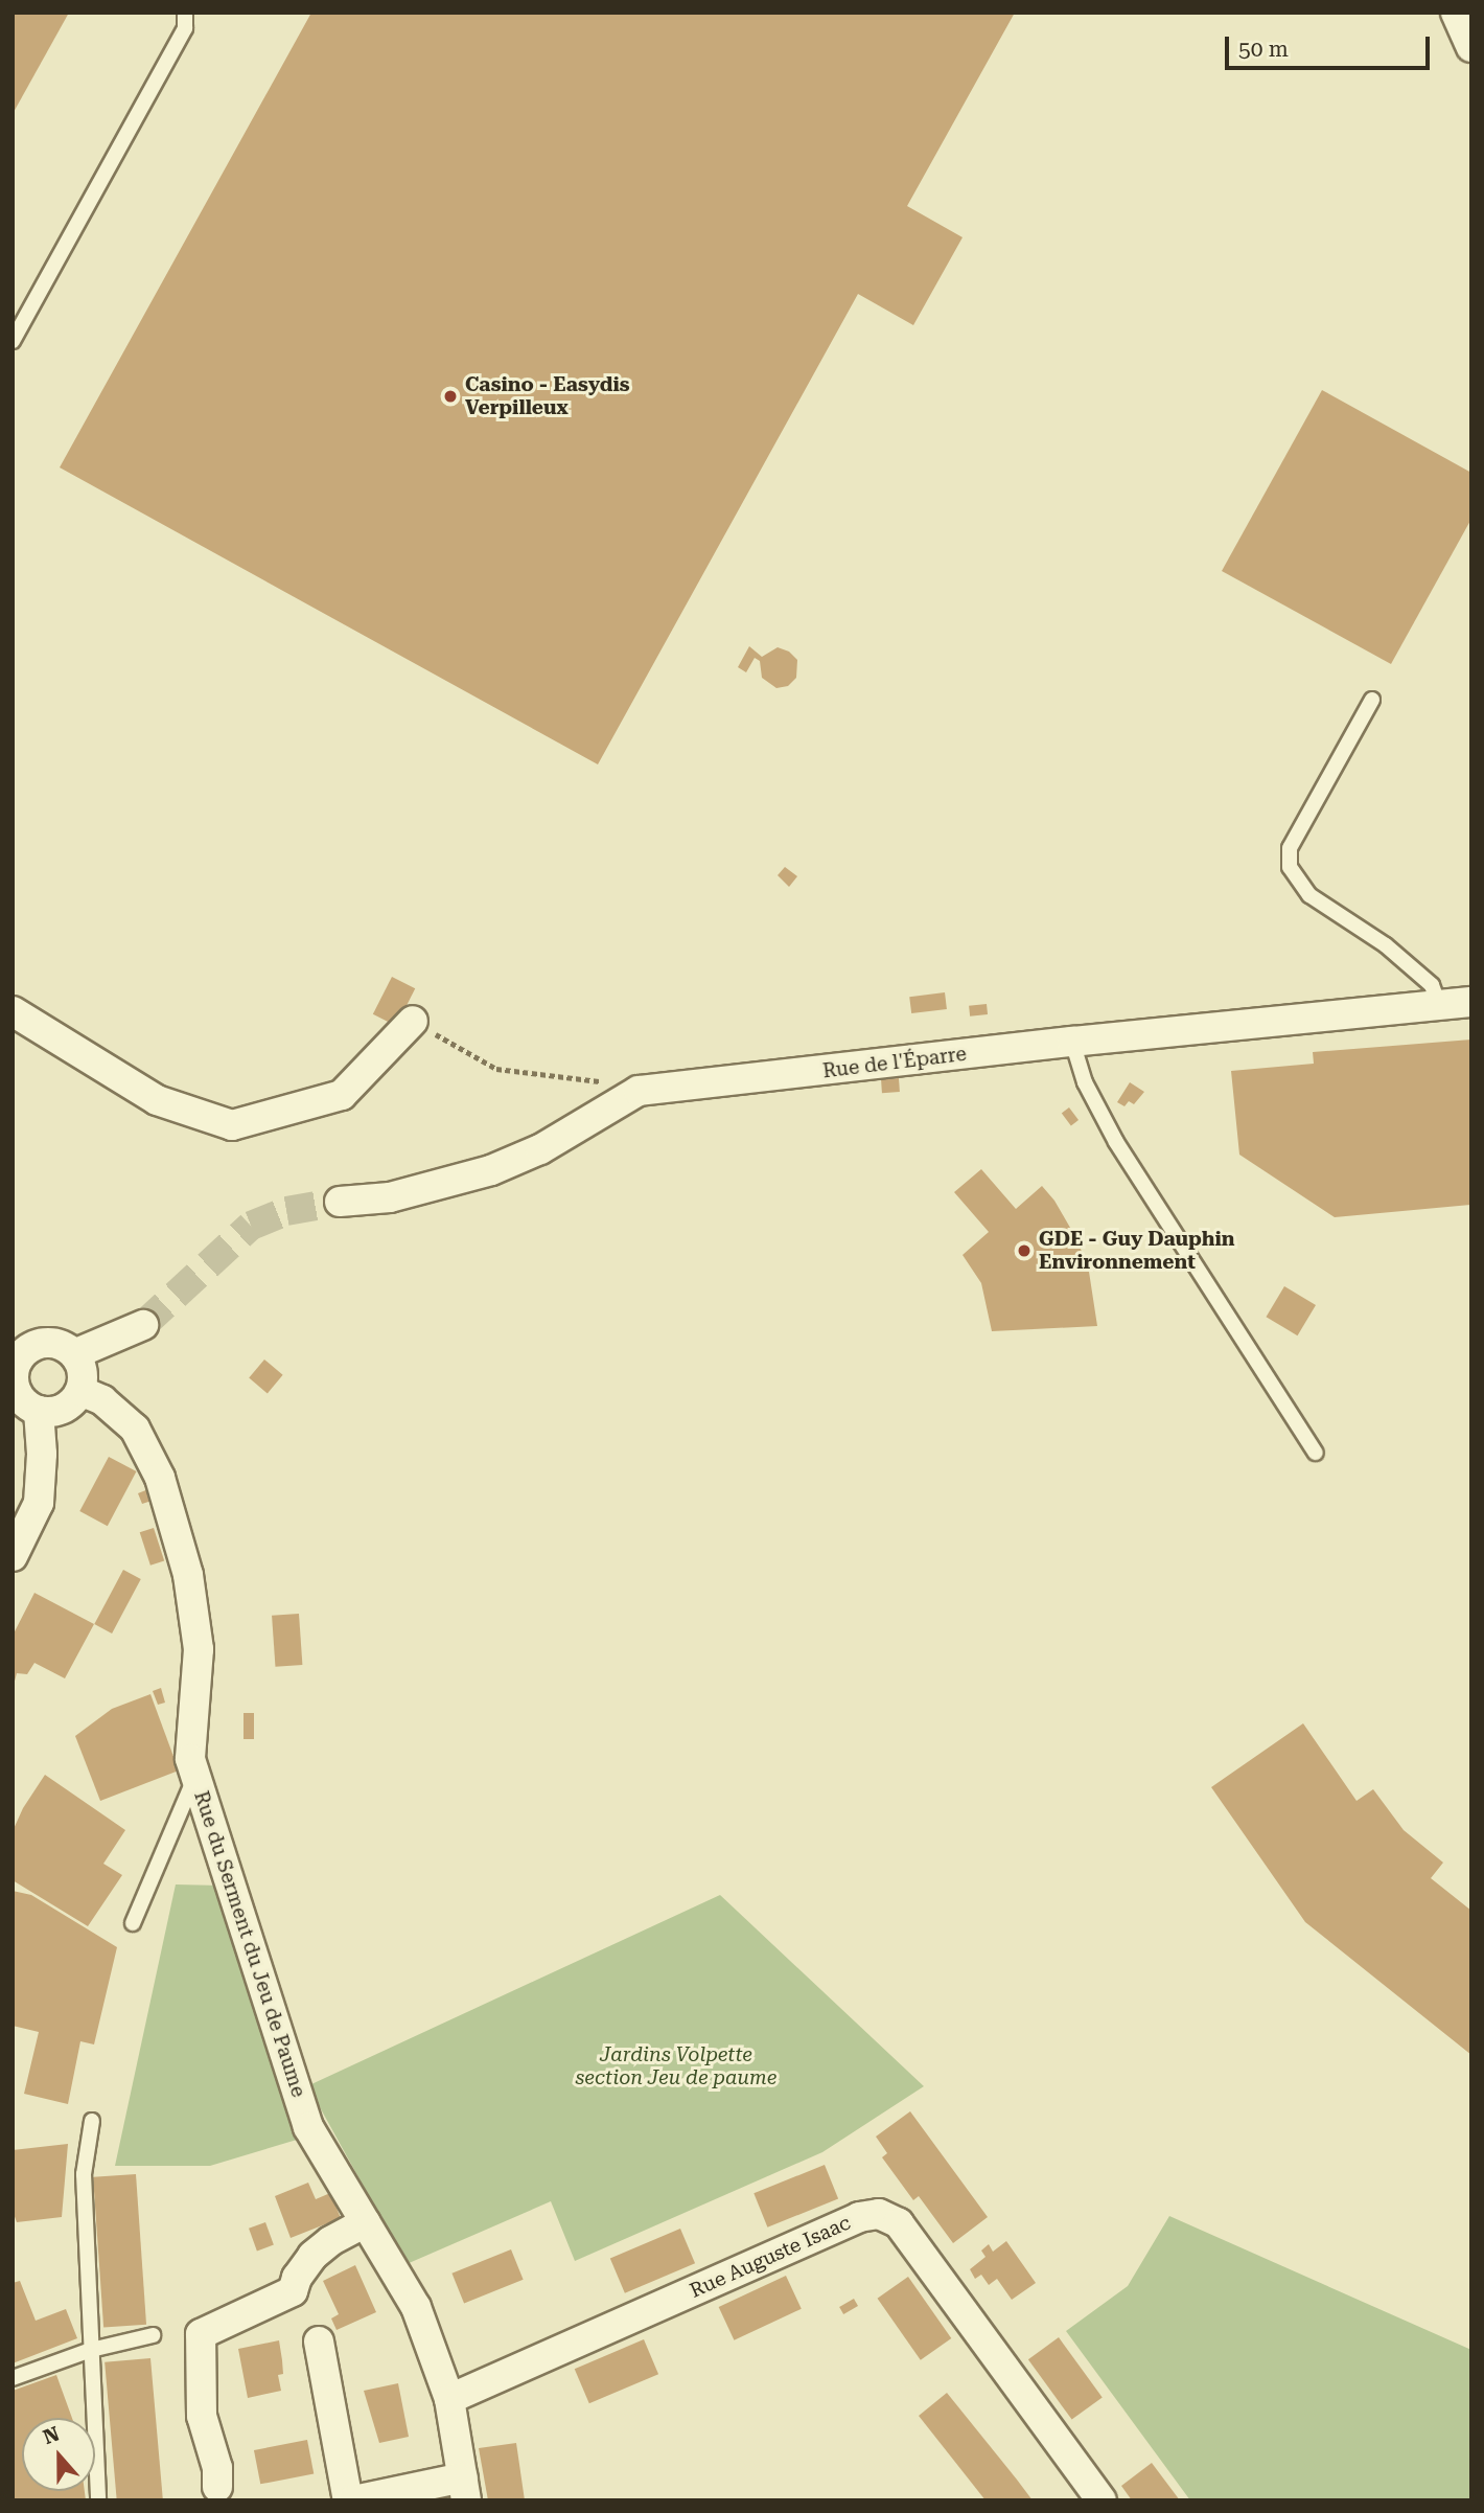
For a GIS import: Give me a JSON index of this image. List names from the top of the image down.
{
  "streets": {
    "street": ["Rue de l'Éparre", "Rue du Serment du Jeu de Paume", "Rue Auguste Isaac"]
  },
  "crossings": [
    ["Rue du Serment du Jeu de Paume", "Rue Auguste Isaac"]
  ],
  "parks": ["Jardins Volpette section Jeu de paume"],
  "places": ["Casino - Easydis Verpilleux", "GDE - Guy Dauphin Environnement"],
  "scale_bar": "50 m",
  "north": "top"
}
